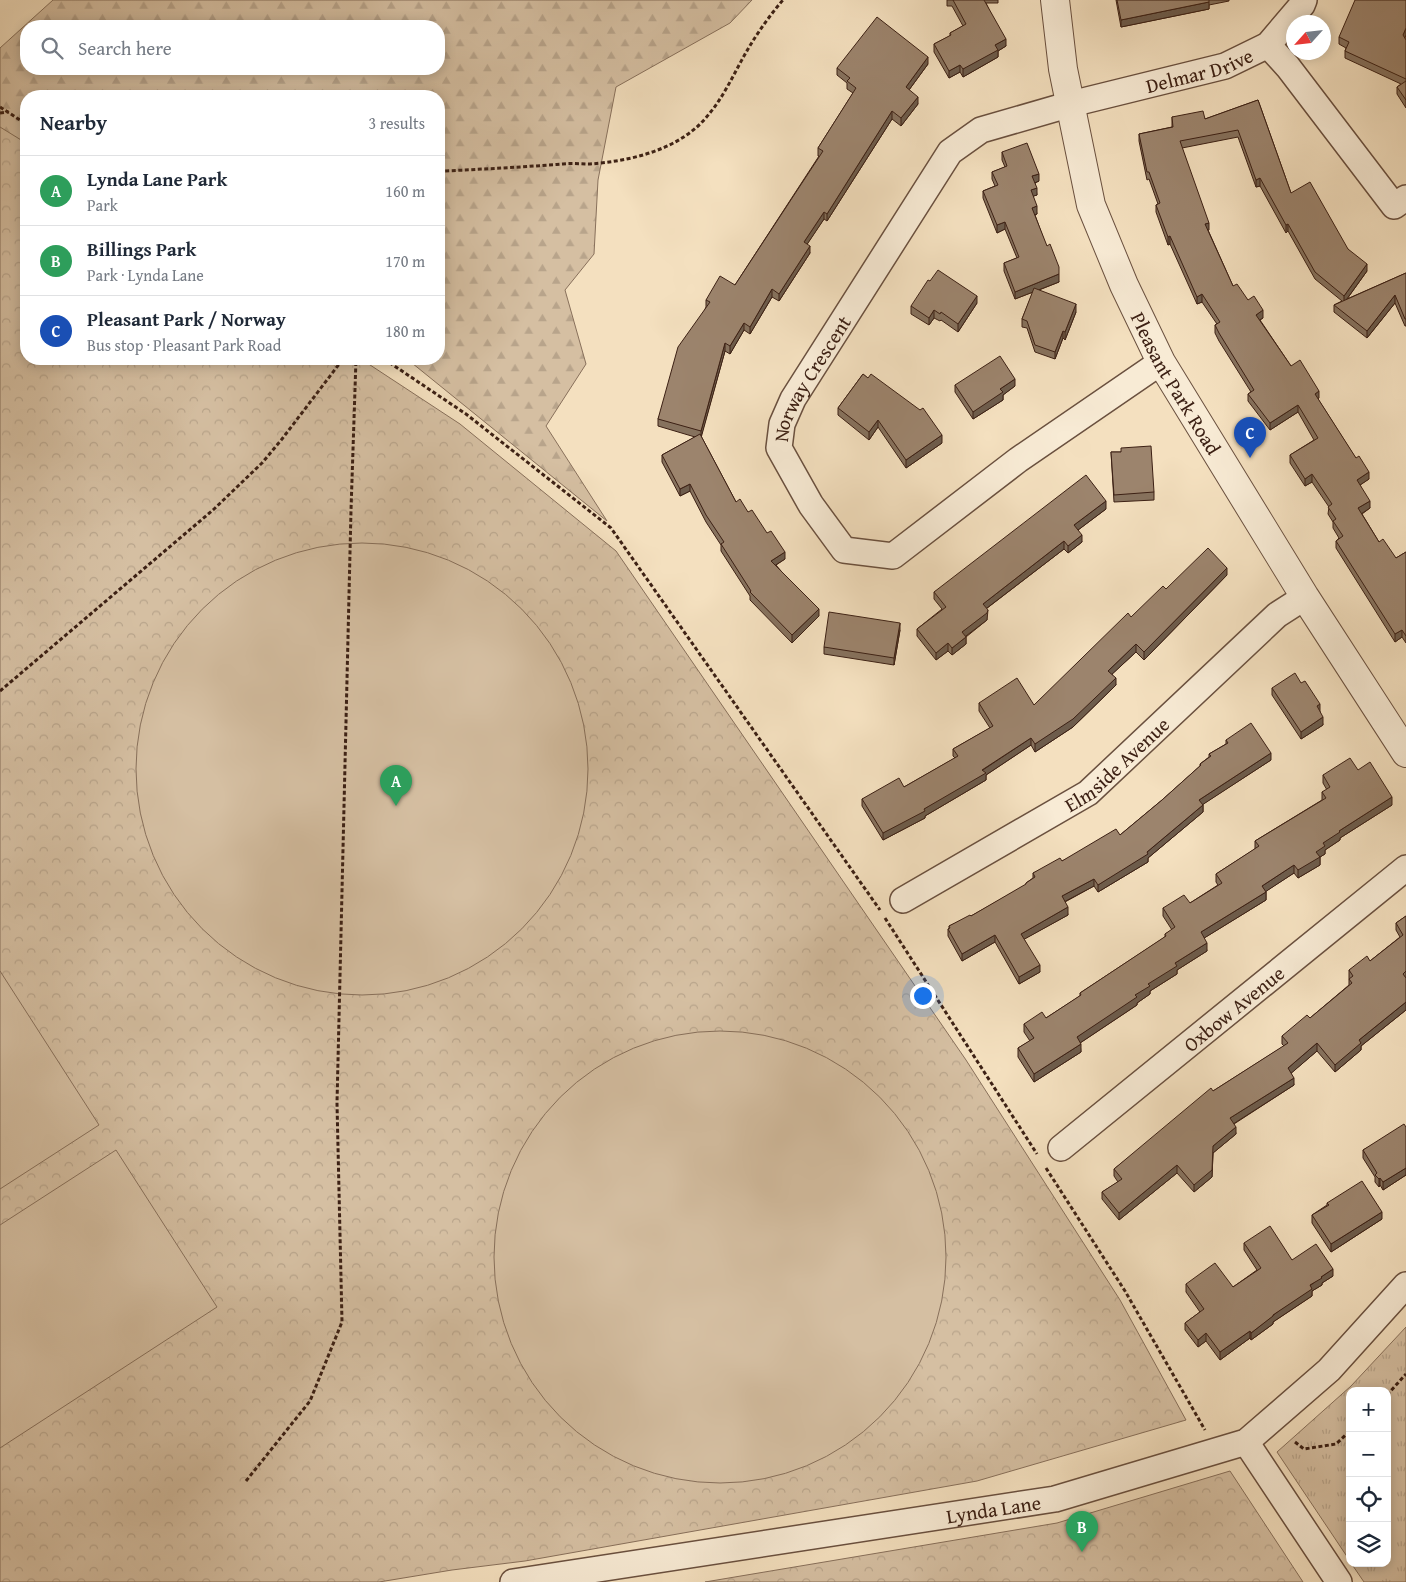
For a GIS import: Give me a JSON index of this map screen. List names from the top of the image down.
{
  "streets": {
    "street": [
      "Delmar Drive",
      "Norway Crescent",
      "Pleasant Park Road",
      "Elmside Avenue",
      "Oxbow Avenue",
      "Lynda Lane"
    ]
  },
  "crossings": [
    ["Delmar Drive", "Norway Crescent"],
    ["Delmar Drive", "Pleasant Park Road"],
    ["Norway Crescent", "Pleasant Park Road"],
    ["Pleasant Park Road", "Elmside Avenue"]
  ],
  "north": "bottom left",
  "page": {
    "search": "Search here",
    "heading": ["Nearby", "3 results"],
    "list": [
      {
        "mark": "A",
        "name": "Lynda Lane Park",
        "note": "Park",
        "value": "160 m"
      },
      {
        "mark": "B",
        "name": "Billings Park",
        "note": "Park · Lynda Lane",
        "value": "170 m"
      },
      {
        "mark": "C",
        "name": "Pleasant Park / Norway",
        "note": "Bus stop · Pleasant Park Road",
        "value": "180 m"
      }
    ],
    "pins": ["C", "A", "B"],
    "map_buttons": ["+", "−"]
  }
}
